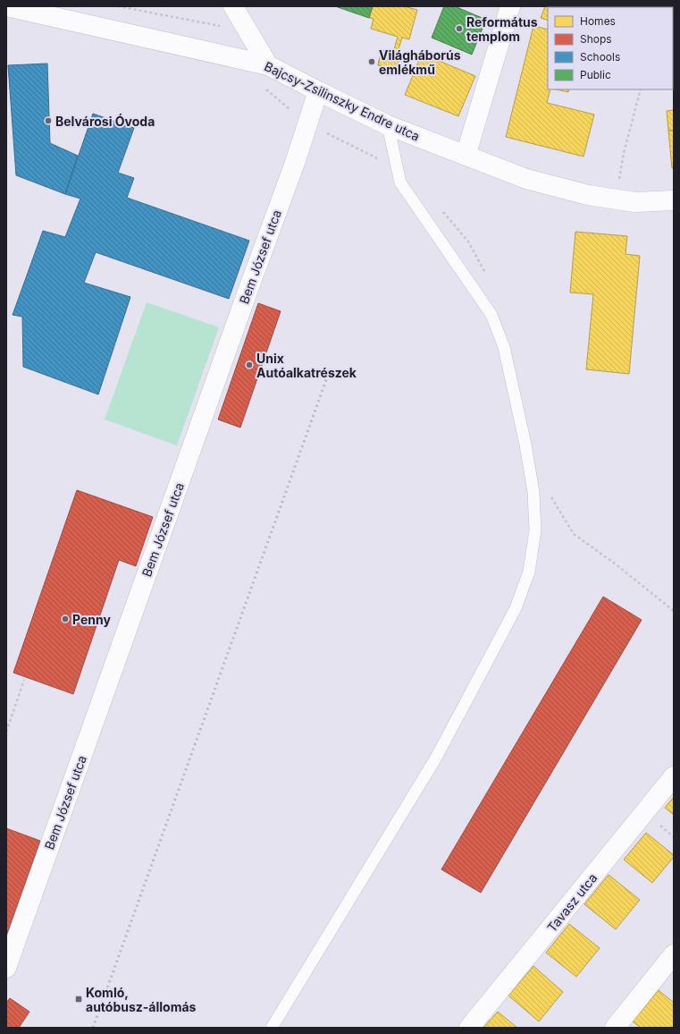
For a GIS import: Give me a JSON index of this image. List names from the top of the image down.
{
  "streets": {
    "street": ["Bajcsy-Zsilinszky Endre utca", "Bem József utca", "Tavasz utca"]
  },
  "crossings": [
    ["Bajcsy-Zsilinszky Endre utca", "Bem József utca"]
  ],
  "places": {
    "other": [
      "Református templom",
      "Világháborús emlékmű",
      "Belvárosi Óvoda",
      "Unix Autóalkatrészek",
      "Penny"
    ],
    "transit": ["Komló, autóbusz-állomás"]
  },
  "legend": [
    "Homes",
    "Shops",
    "Schools",
    "Public"
  ]
}
